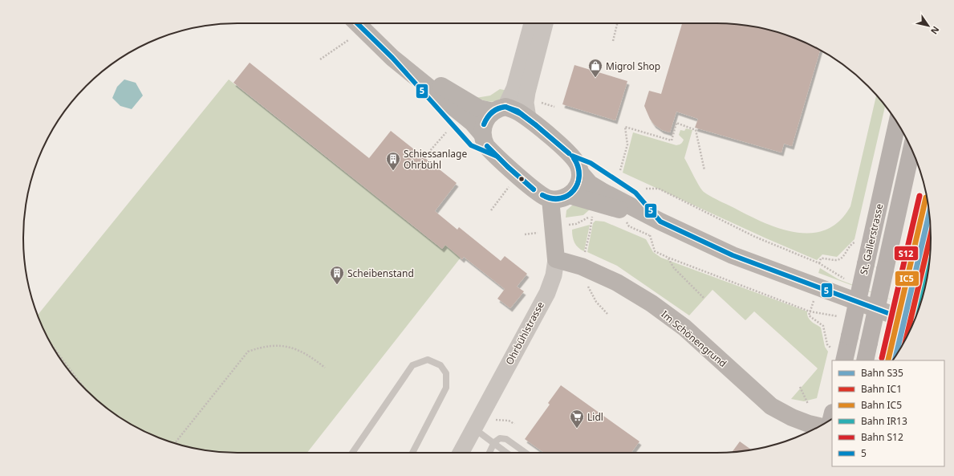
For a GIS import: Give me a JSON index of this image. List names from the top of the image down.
{
  "streets": {
    "main road": ["St. Gallerstrasse", "Ohrbühlstrasse", "Im Schönengrund"]
  },
  "crossings": [
    ["Ohrbühlstrasse", "Im Schönengrund"]
  ],
  "places": {
    "shop": ["Migrol Shop"],
    "building": ["Schiessanlage Ohrbühl", "Scheibenstand"],
    "supermarket": ["Lidl"]
  },
  "lines": [
    "transit line 5",
    "rail line S12",
    "rail line IC5",
    "rail line S35",
    "rail line IC1",
    "rail line IR13"
  ],
  "legend": [
    "Bahn S35",
    "Bahn IC1",
    "Bahn IC5",
    "Bahn IR13",
    "Bahn S12",
    "5"
  ],
  "north": "bottom right"
}
